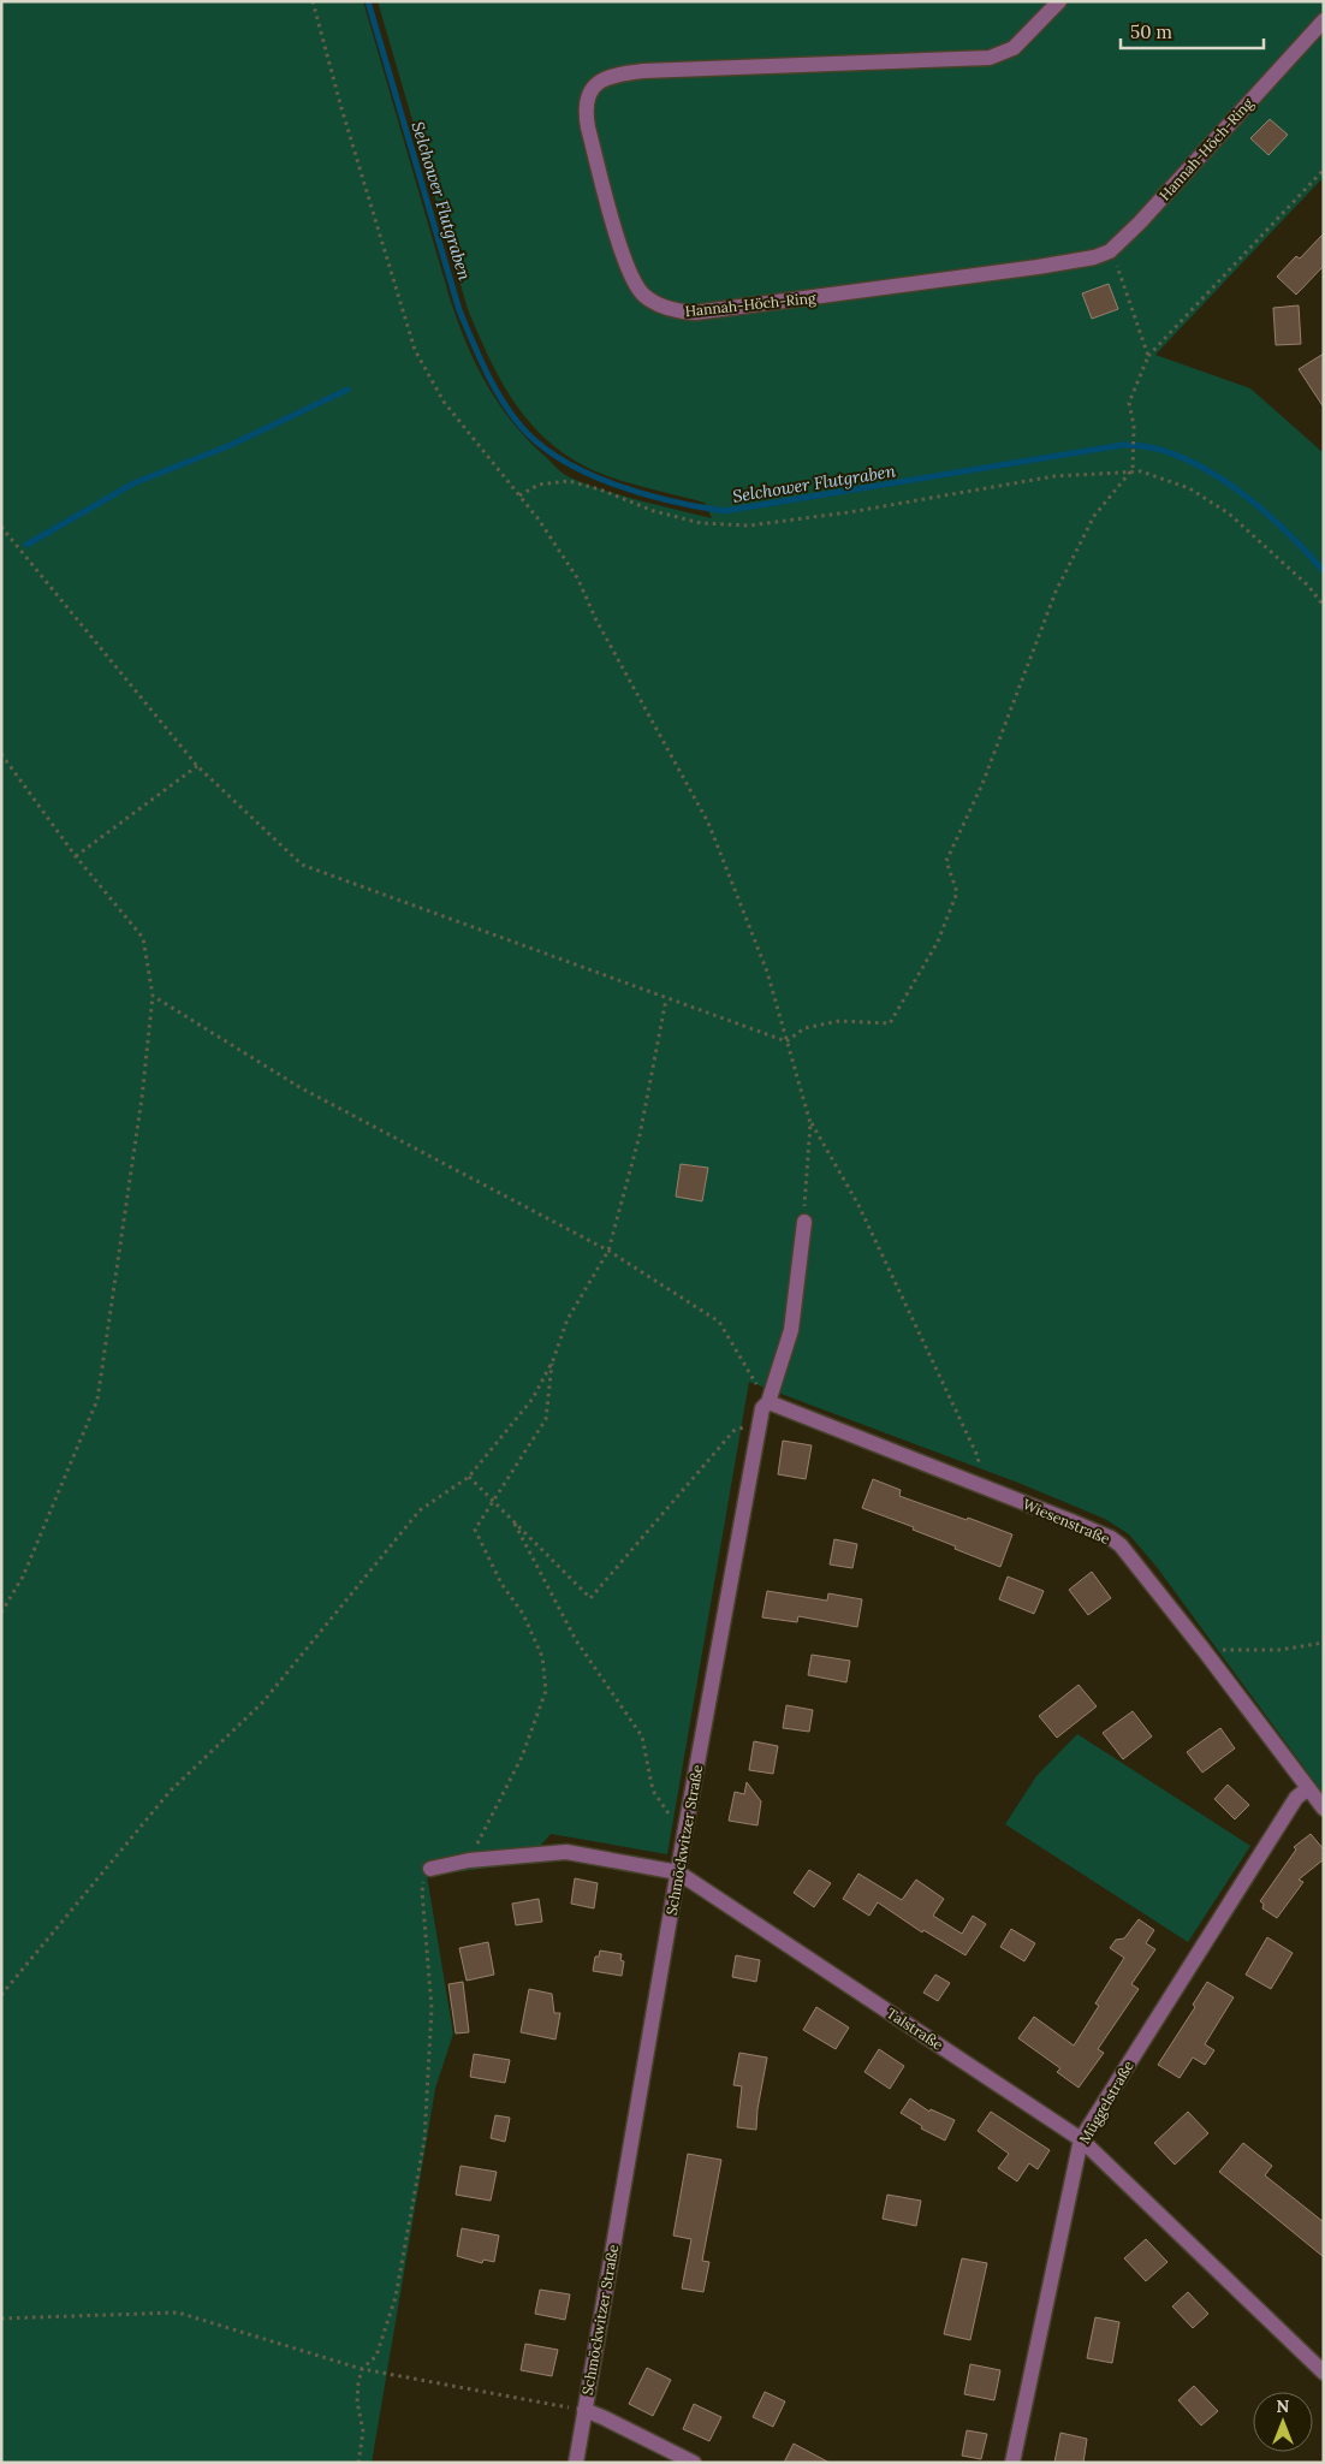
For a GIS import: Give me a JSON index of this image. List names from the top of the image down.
{
  "streets": {
    "street": [
      "Hannah-Höch-Ring",
      "Wiesenstraße",
      "Schmöckwitzer Straße",
      "Talstraße",
      "Müggelstraße"
    ]
  },
  "crossings": [
    ["Wiesenstraße", "Schmöckwitzer Straße"],
    ["Wiesenstraße", "Müggelstraße"],
    ["Schmöckwitzer Straße", "Talstraße"],
    ["Talstraße", "Müggelstraße"]
  ],
  "water": ["Selchower Flutgraben"],
  "scale_bar": "50 m",
  "north": "top"
}
